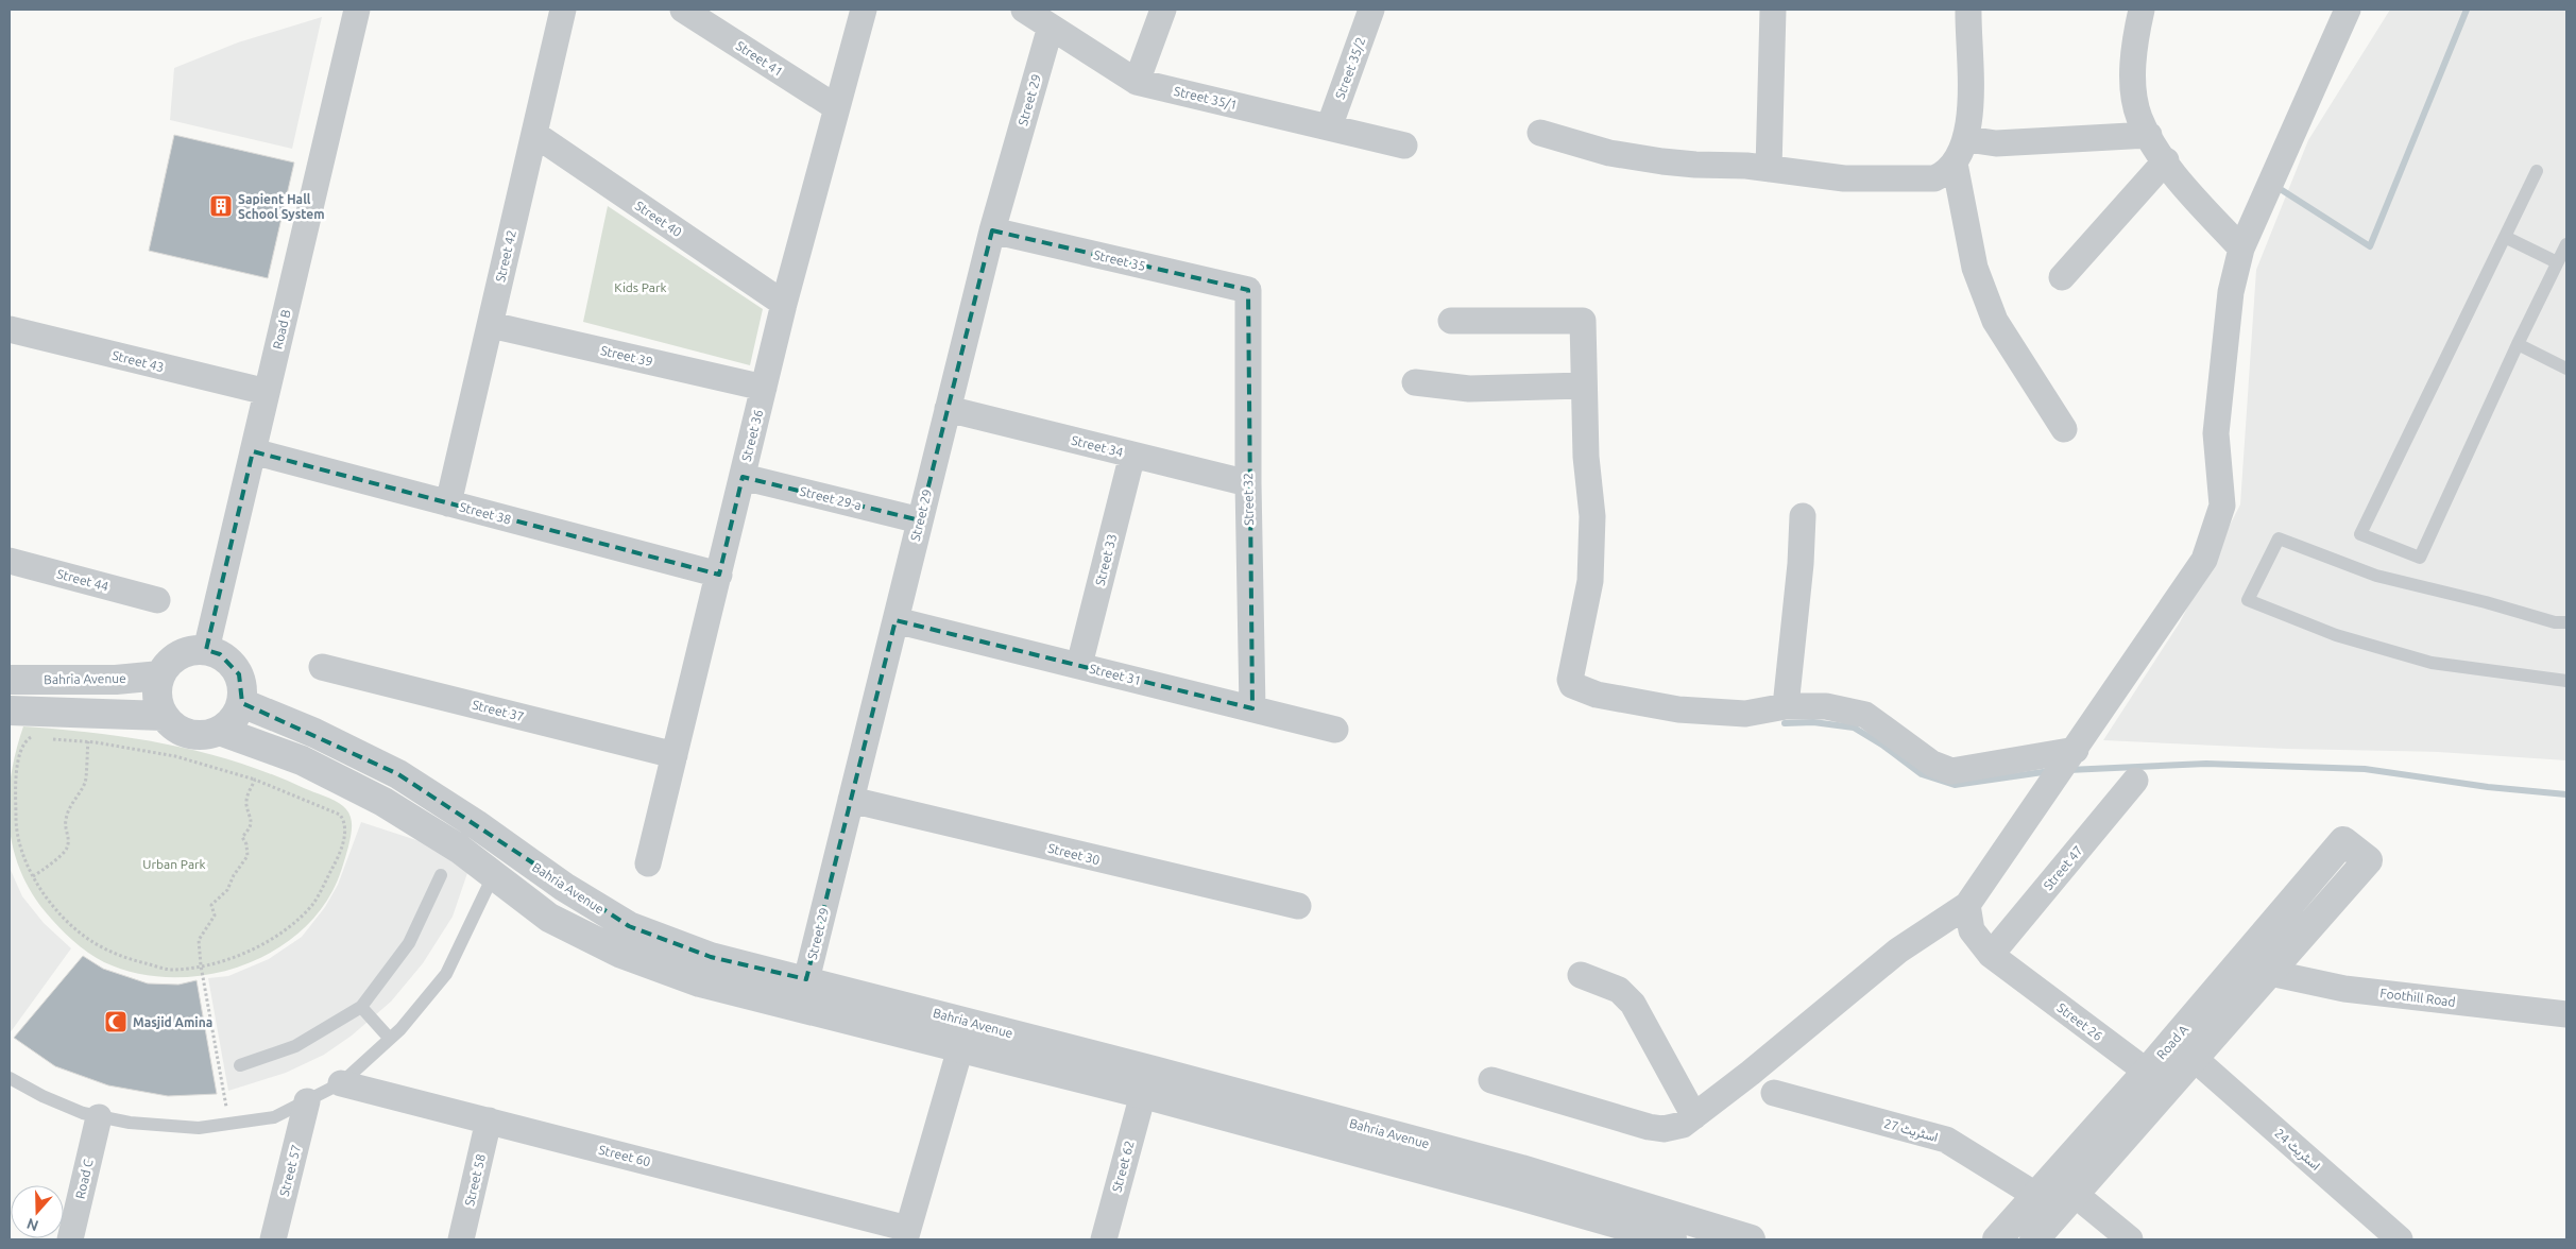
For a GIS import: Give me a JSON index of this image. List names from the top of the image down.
{
  "streets": {
    "street": [
      "Street 41",
      "Street 35/2",
      "Street 35/1",
      "Street 29",
      "Street 40",
      "Street 42",
      "Street 35",
      "Road B",
      "Street 39",
      "Street 43",
      "Street 36",
      "Street 34",
      "Street 29-a",
      "Street 32",
      "Street 38",
      "Street 33",
      "Street 44",
      "Street 31",
      "Bahria Avenue",
      "Street 37",
      "Street 30",
      "Street 47",
      "Foothill Road",
      "Street 26",
      "Road A",
      "اسٹریٹ 27",
      "اسٹریٹ 24",
      "Street 60",
      "Street 62",
      "Street 57",
      "Road C",
      "Street 58"
    ]
  },
  "crossings": [
    ["Street 41", "Street 36"],
    ["Street 35/2", "Street 35/1"],
    ["Street 35/1", "Street 29"],
    ["Street 29", "Street 35"],
    ["Street 29", "Street 34"],
    ["Street 29", "Street 29-a"],
    ["Street 29", "Street 31"],
    ["Street 29", "Bahria Avenue"],
    ["Street 29", "Street 30"],
    ["Street 40", "Street 42"],
    ["Street 40", "Street 36"],
    ["Street 42", "Street 39"],
    ["Street 42", "Street 38"],
    ["Street 35", "Street 32"],
    ["Road B", "Street 43"],
    ["Road B", "Street 38"],
    ["Road B", "Bahria Avenue"],
    ["Street 39", "Street 36"],
    ["Street 36", "Street 29-a"],
    ["Street 36", "Street 38"],
    ["Street 36", "Street 37"],
    ["Street 34", "Street 32"],
    ["Street 34", "Street 33"],
    ["Street 32", "Street 31"],
    ["Street 33", "Street 31"],
    ["Bahria Avenue", "Street 62"],
    ["Street 47", "Street 26"],
    ["Foothill Road", "Road A"],
    ["Street 26", "Road A"],
    ["Road A", "اسٹریٹ 27"],
    ["Road A", "اسٹریٹ 24"],
    ["Street 60", "Street 58"]
  ],
  "parks": ["Kids Park", "Urban Park"],
  "places": {
    "building": ["Sapient Hall School System"],
    "mosque": ["Masjid Amina"]
  },
  "north": "bottom"
}
